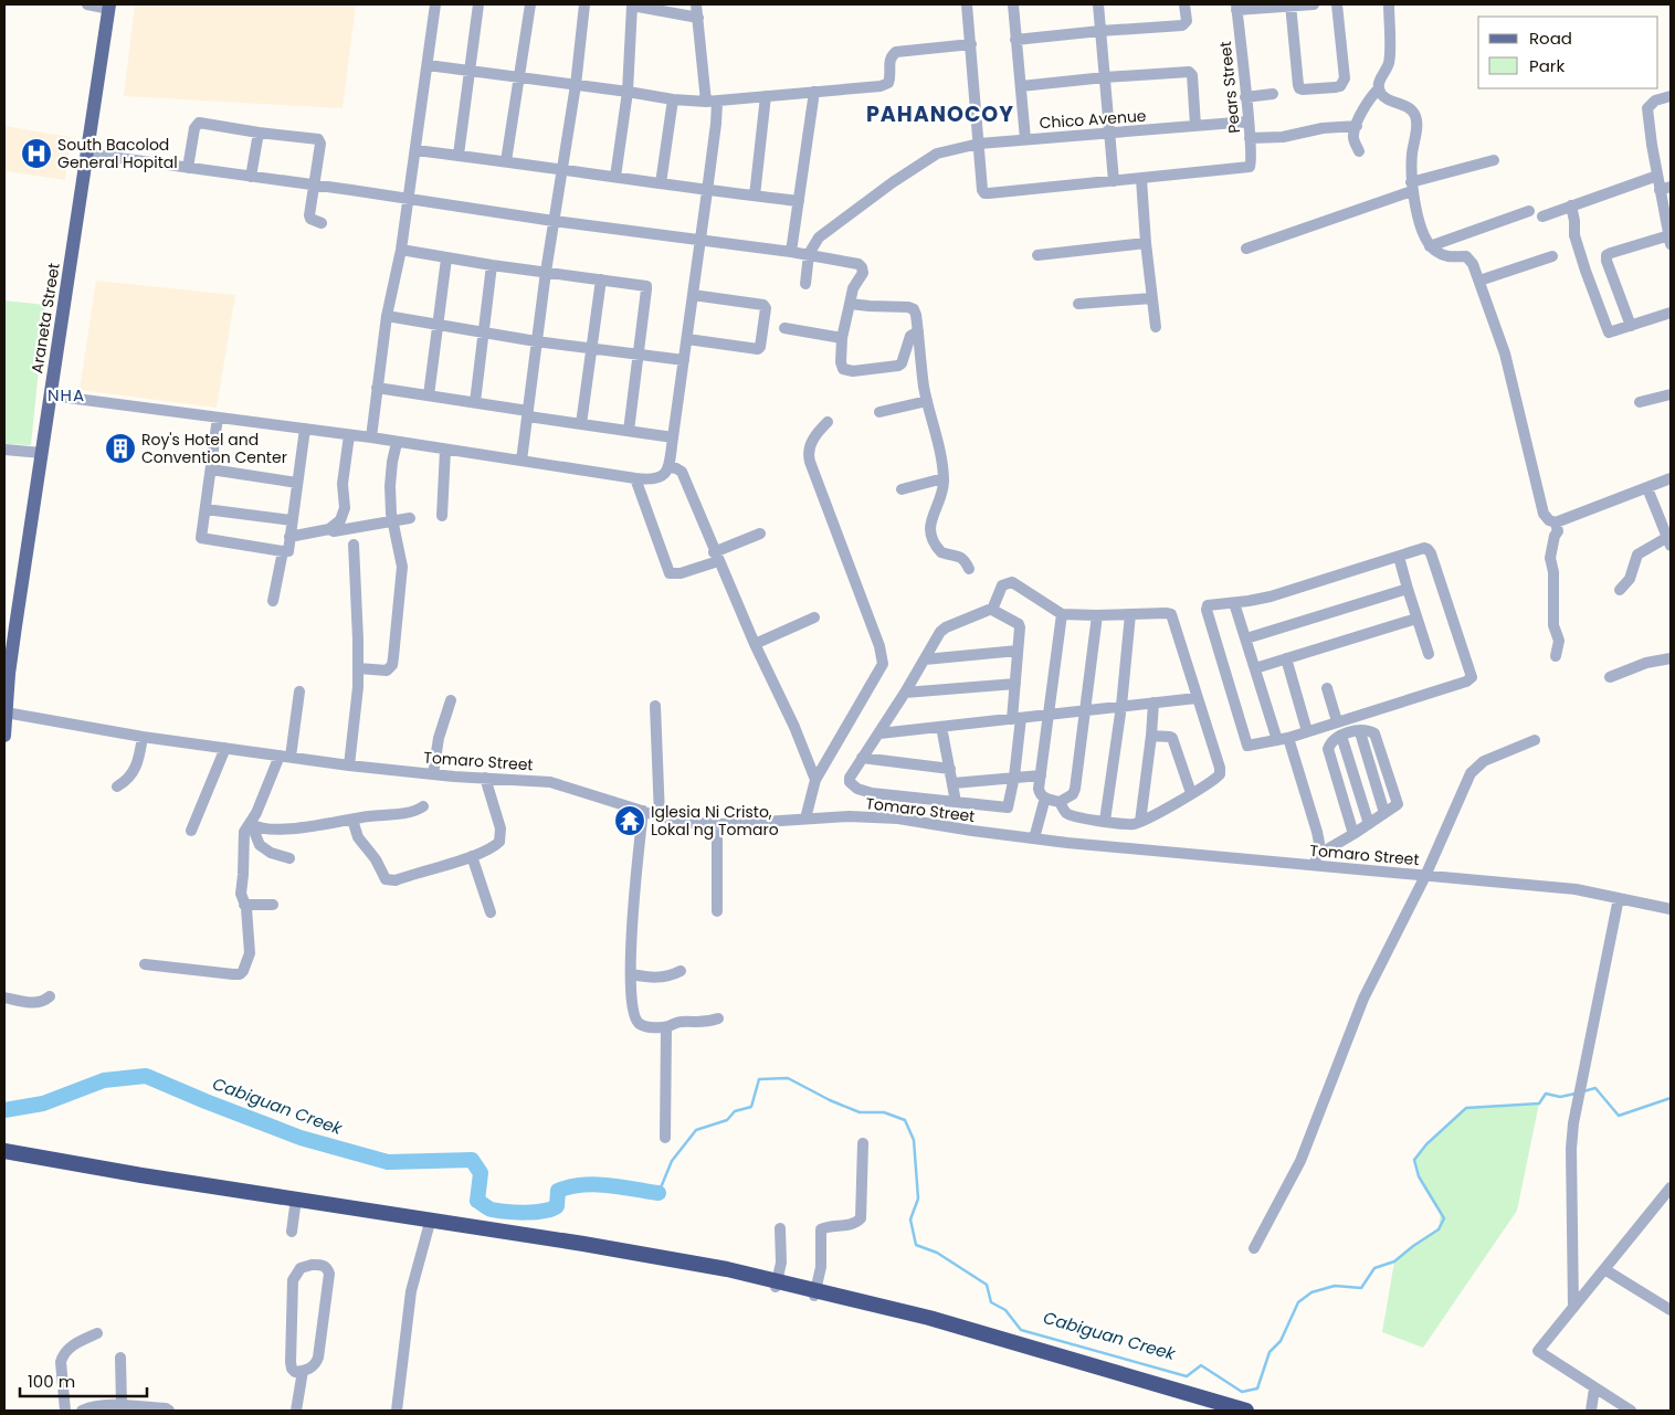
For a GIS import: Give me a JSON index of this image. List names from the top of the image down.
{
  "streets": {
    "main road": ["Araneta Street"],
    "street": ["Pears Street", "Chico Avenue", "Tomaro Street"]
  },
  "crossings": [
    ["Pears Street", "Chico Avenue"],
    ["Araneta Street", "Tomaro Street"]
  ],
  "districts": ["PAHANOCOY", "NHA"],
  "water": ["Cabiguan Creek"],
  "places": {
    "hospital": ["South Bacolod General Hopital"],
    "building": ["Roy's Hotel and Convention Center"],
    "temple": ["Iglesia Ni Cristo, Lokal ng Tomaro"]
  },
  "legend": ["Road", "Park"],
  "scale_bar": "100 m"
}
